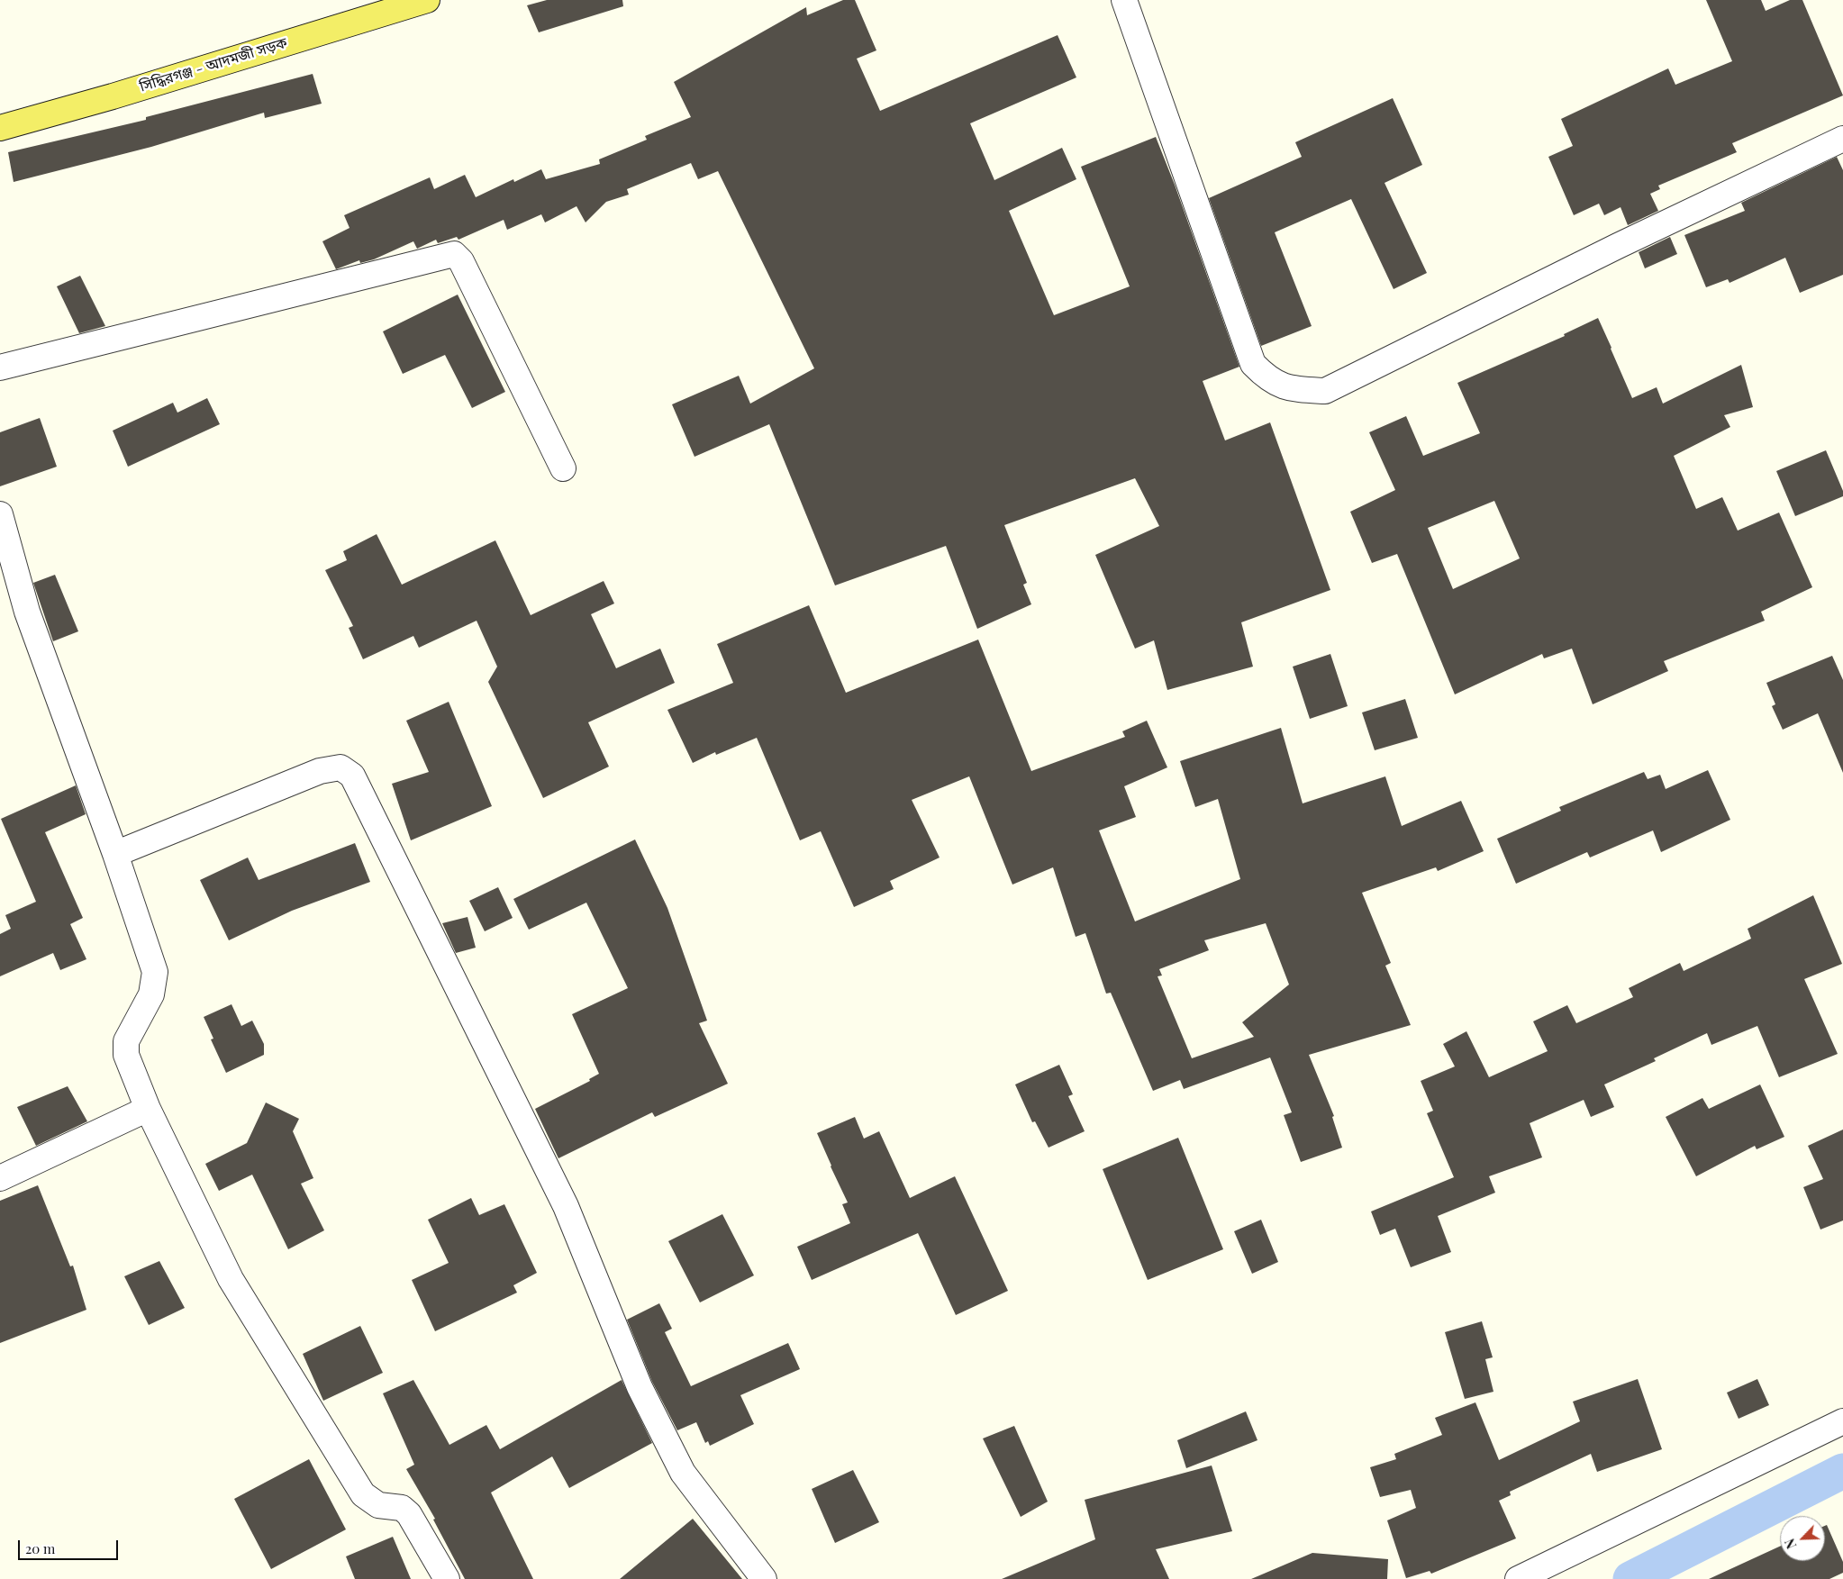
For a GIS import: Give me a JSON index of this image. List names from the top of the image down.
{
  "streets": {
    "main road": ["সিদ্ধিরগঞ্জ - আদমজী সড়ক"]
  },
  "scale_bar": "20 m",
  "north": "bottom left"
}
